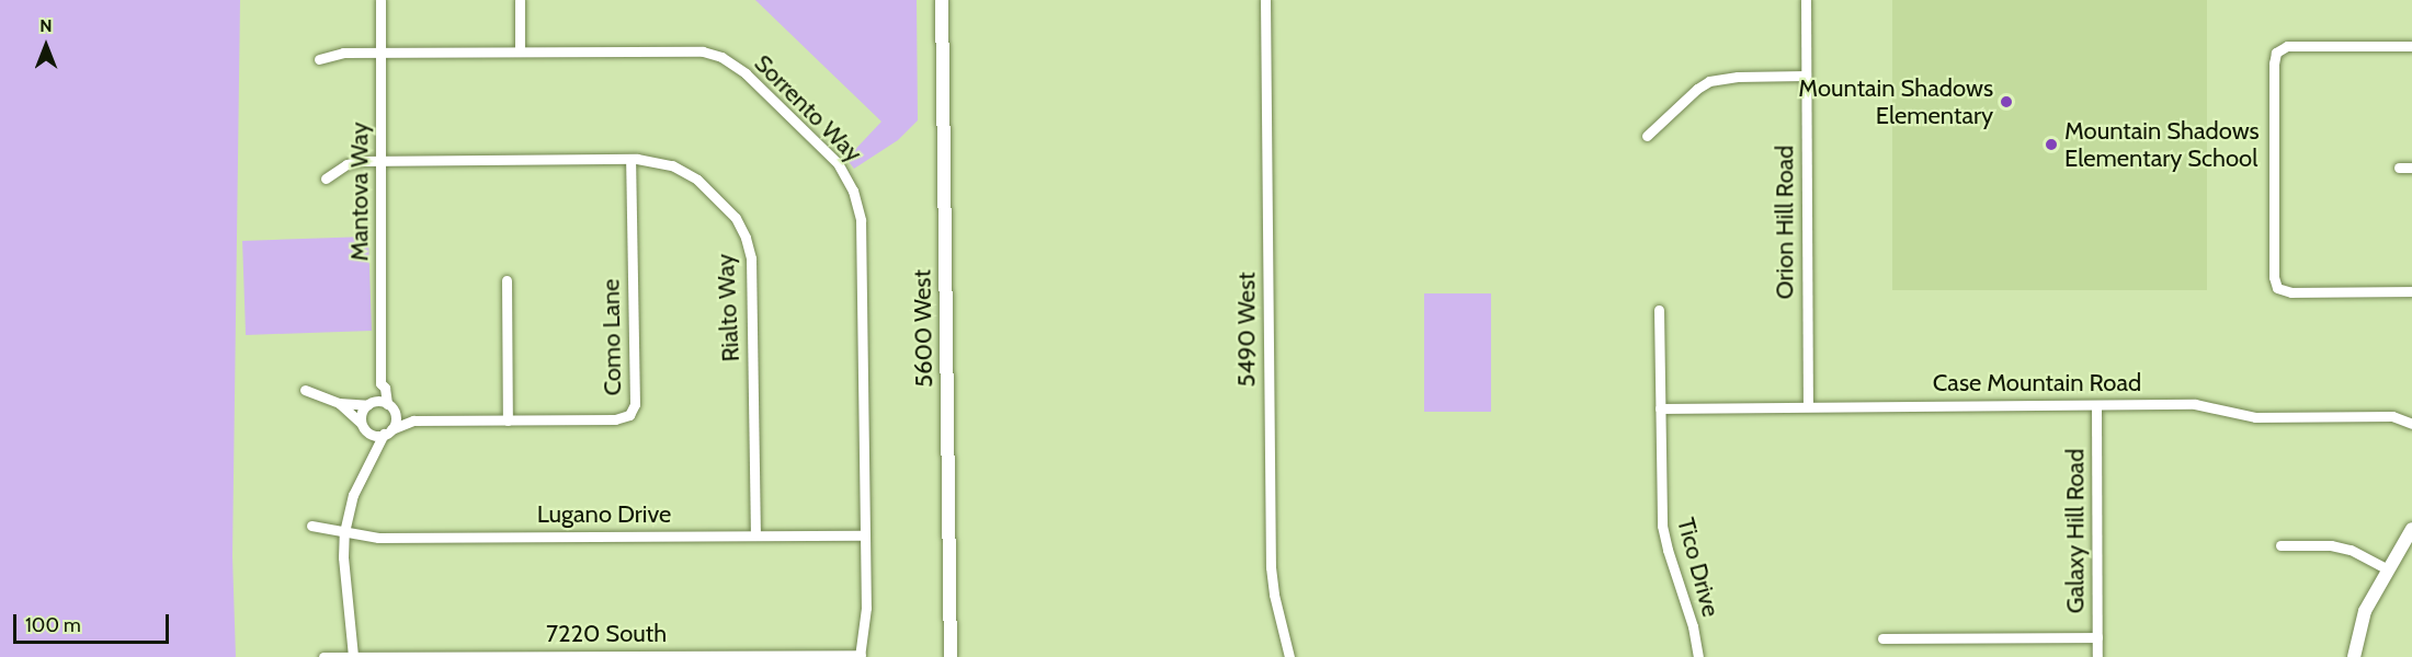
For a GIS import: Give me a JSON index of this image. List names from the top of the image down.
{
  "streets": {
    "main road": ["5600 West"],
    "street": [
      "Sorrento Way",
      "Mantova Way",
      "Orion Hill Road",
      "Rialto Way",
      "5490 West",
      "Como Lane",
      "Case Mountain Road",
      "Lugano Drive",
      "Galaxy Hill Road",
      "Tico Drive",
      "7220 South"
    ]
  },
  "crossings": [
    ["Sorrento Way", "Mantova Way"],
    ["Sorrento Way", "Lugano Drive"],
    ["Sorrento Way", "7220 South"],
    ["Mantova Way", "Rialto Way"],
    ["Mantova Way", "Como Lane"],
    ["Orion Hill Road", "Case Mountain Road"],
    ["Rialto Way", "Como Lane"],
    ["Rialto Way", "Lugano Drive"],
    ["Case Mountain Road", "Galaxy Hill Road"],
    ["Case Mountain Road", "Tico Drive"]
  ],
  "places": ["Mountain Shadows Elementary", "Mountain Shadows Elementary School"],
  "scale_bar": "100 m",
  "north": "top"
}
